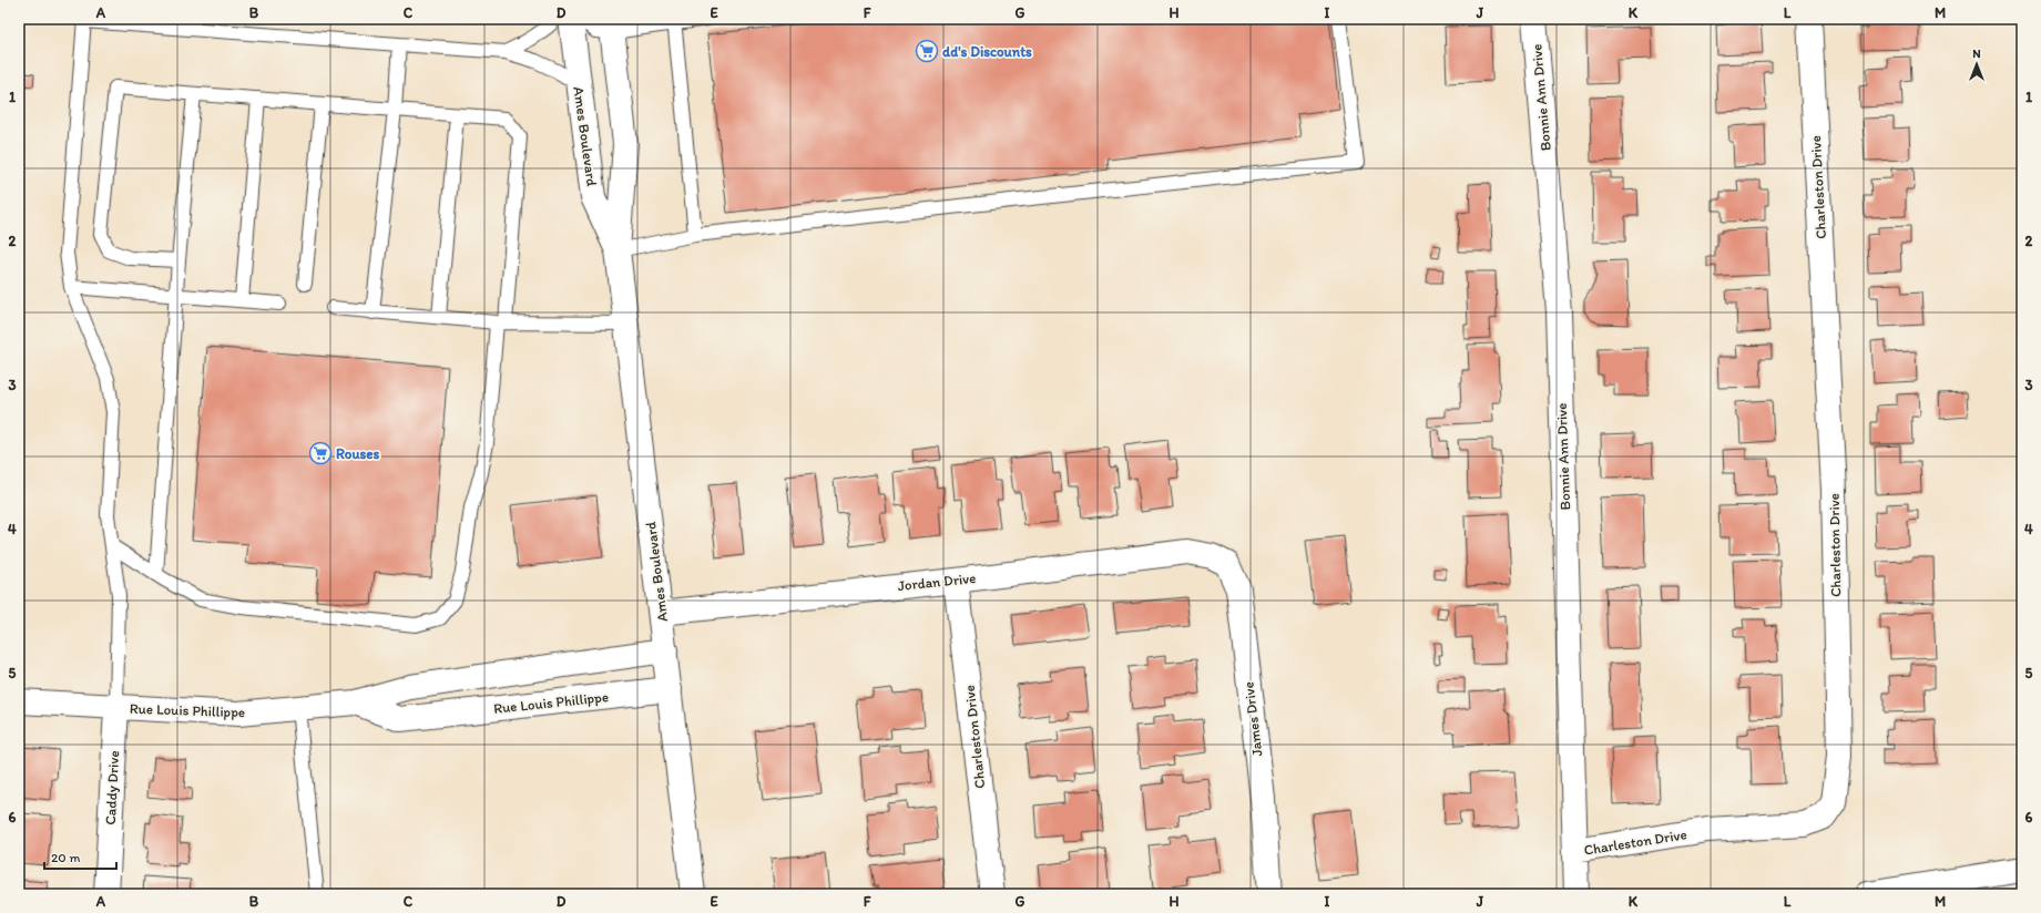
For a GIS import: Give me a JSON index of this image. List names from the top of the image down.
{
  "streets": {
    "street": [
      "Bonnie Ann Drive",
      "Ames Boulevard",
      "Charleston Drive",
      "Jordan Drive",
      "Rue Louis Phillippe",
      "James Drive",
      "Caddy Drive"
    ]
  },
  "crossings": [
    ["Bonnie Ann Drive", "Charleston Drive"],
    ["Ames Boulevard", "Jordan Drive"],
    ["Ames Boulevard", "Rue Louis Phillippe"],
    ["Charleston Drive", "Jordan Drive"],
    ["Jordan Drive", "James Drive"],
    ["Rue Louis Phillippe", "Caddy Drive"]
  ],
  "places": {
    "supermarket": ["dd's Discounts", "Rouses"]
  },
  "scale_bar": "20 m",
  "north": "top",
  "grid": {
    "columns": [
      "A",
      "B",
      "C",
      "D",
      "E",
      "F",
      "G",
      "H",
      "I",
      "J",
      "K",
      "L",
      "M"
    ],
    "rows": [
      "1",
      "2",
      "3",
      "4",
      "5",
      "6"
    ]
  }
}
